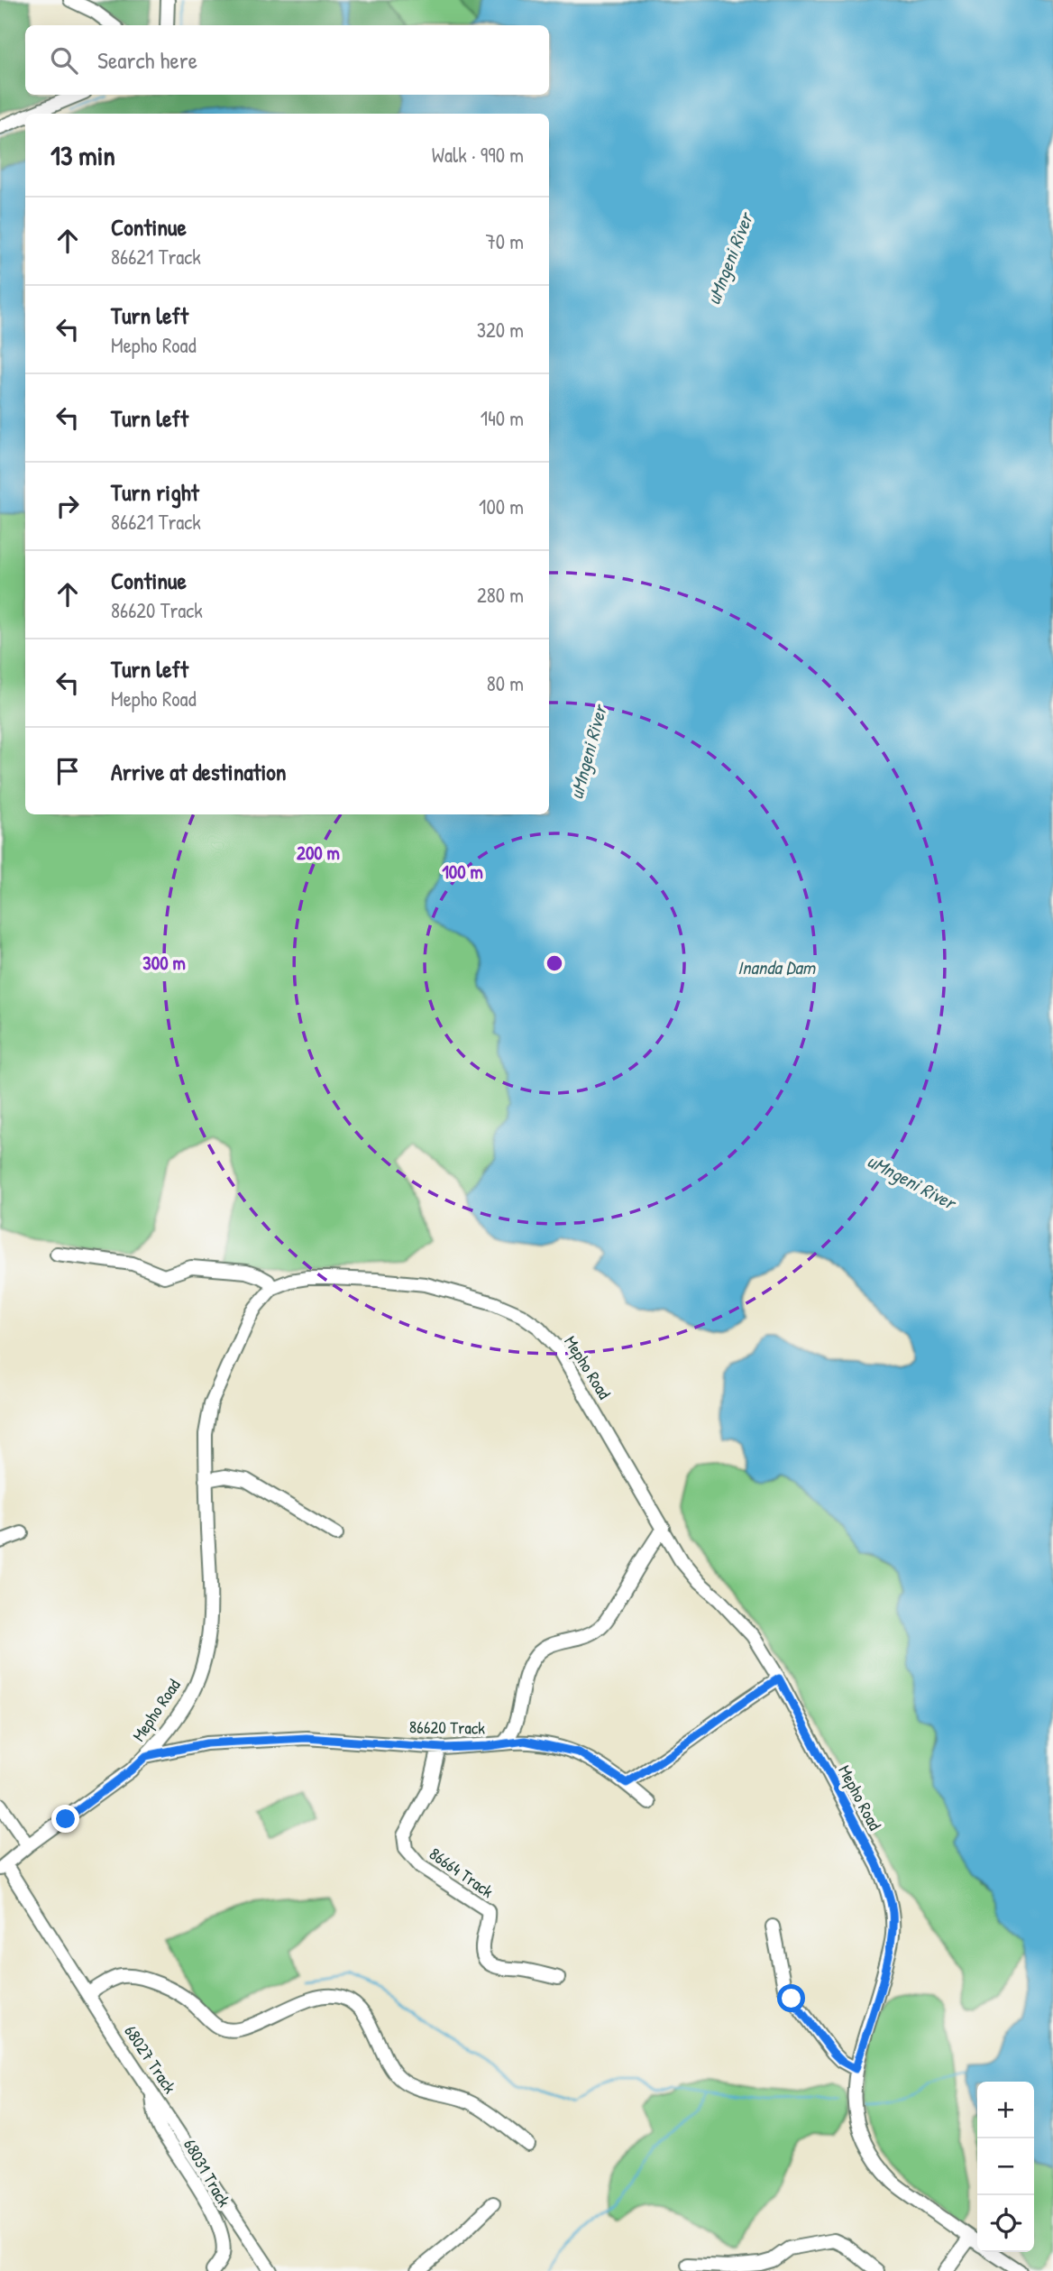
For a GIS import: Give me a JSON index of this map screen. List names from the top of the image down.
{
  "streets": {
    "street": [
      "Mepho Road",
      "86620 Track",
      "86664 Track",
      "68027 Track",
      "68031 Track"
    ]
  },
  "crossings": [
    ["Mepho Road", "86620 Track"],
    ["Mepho Road", "68027 Track"],
    ["86620 Track", "86664 Track"],
    ["68027 Track", "68031 Track"]
  ],
  "water": ["uMngeni River", "Inanda Dam"],
  "page": {
    "search": "Search here",
    "heading": ["13 min", "Walk · 990 m"],
    "list": [
      ["Continue", "86621 Track", "70 m"],
      ["Turn left", "Mepho Road", "320 m"],
      ["Turn left", "140 m"],
      ["Turn right", "86621 Track", "100 m"],
      ["Continue", "86620 Track", "280 m"],
      ["Turn left", "Mepho Road", "80 m"],
      "Arrive at destination"
    ],
    "map_buttons": ["+", "−"]
  },
  "rings": ["200 m", "100 m", "300 m"]
}
